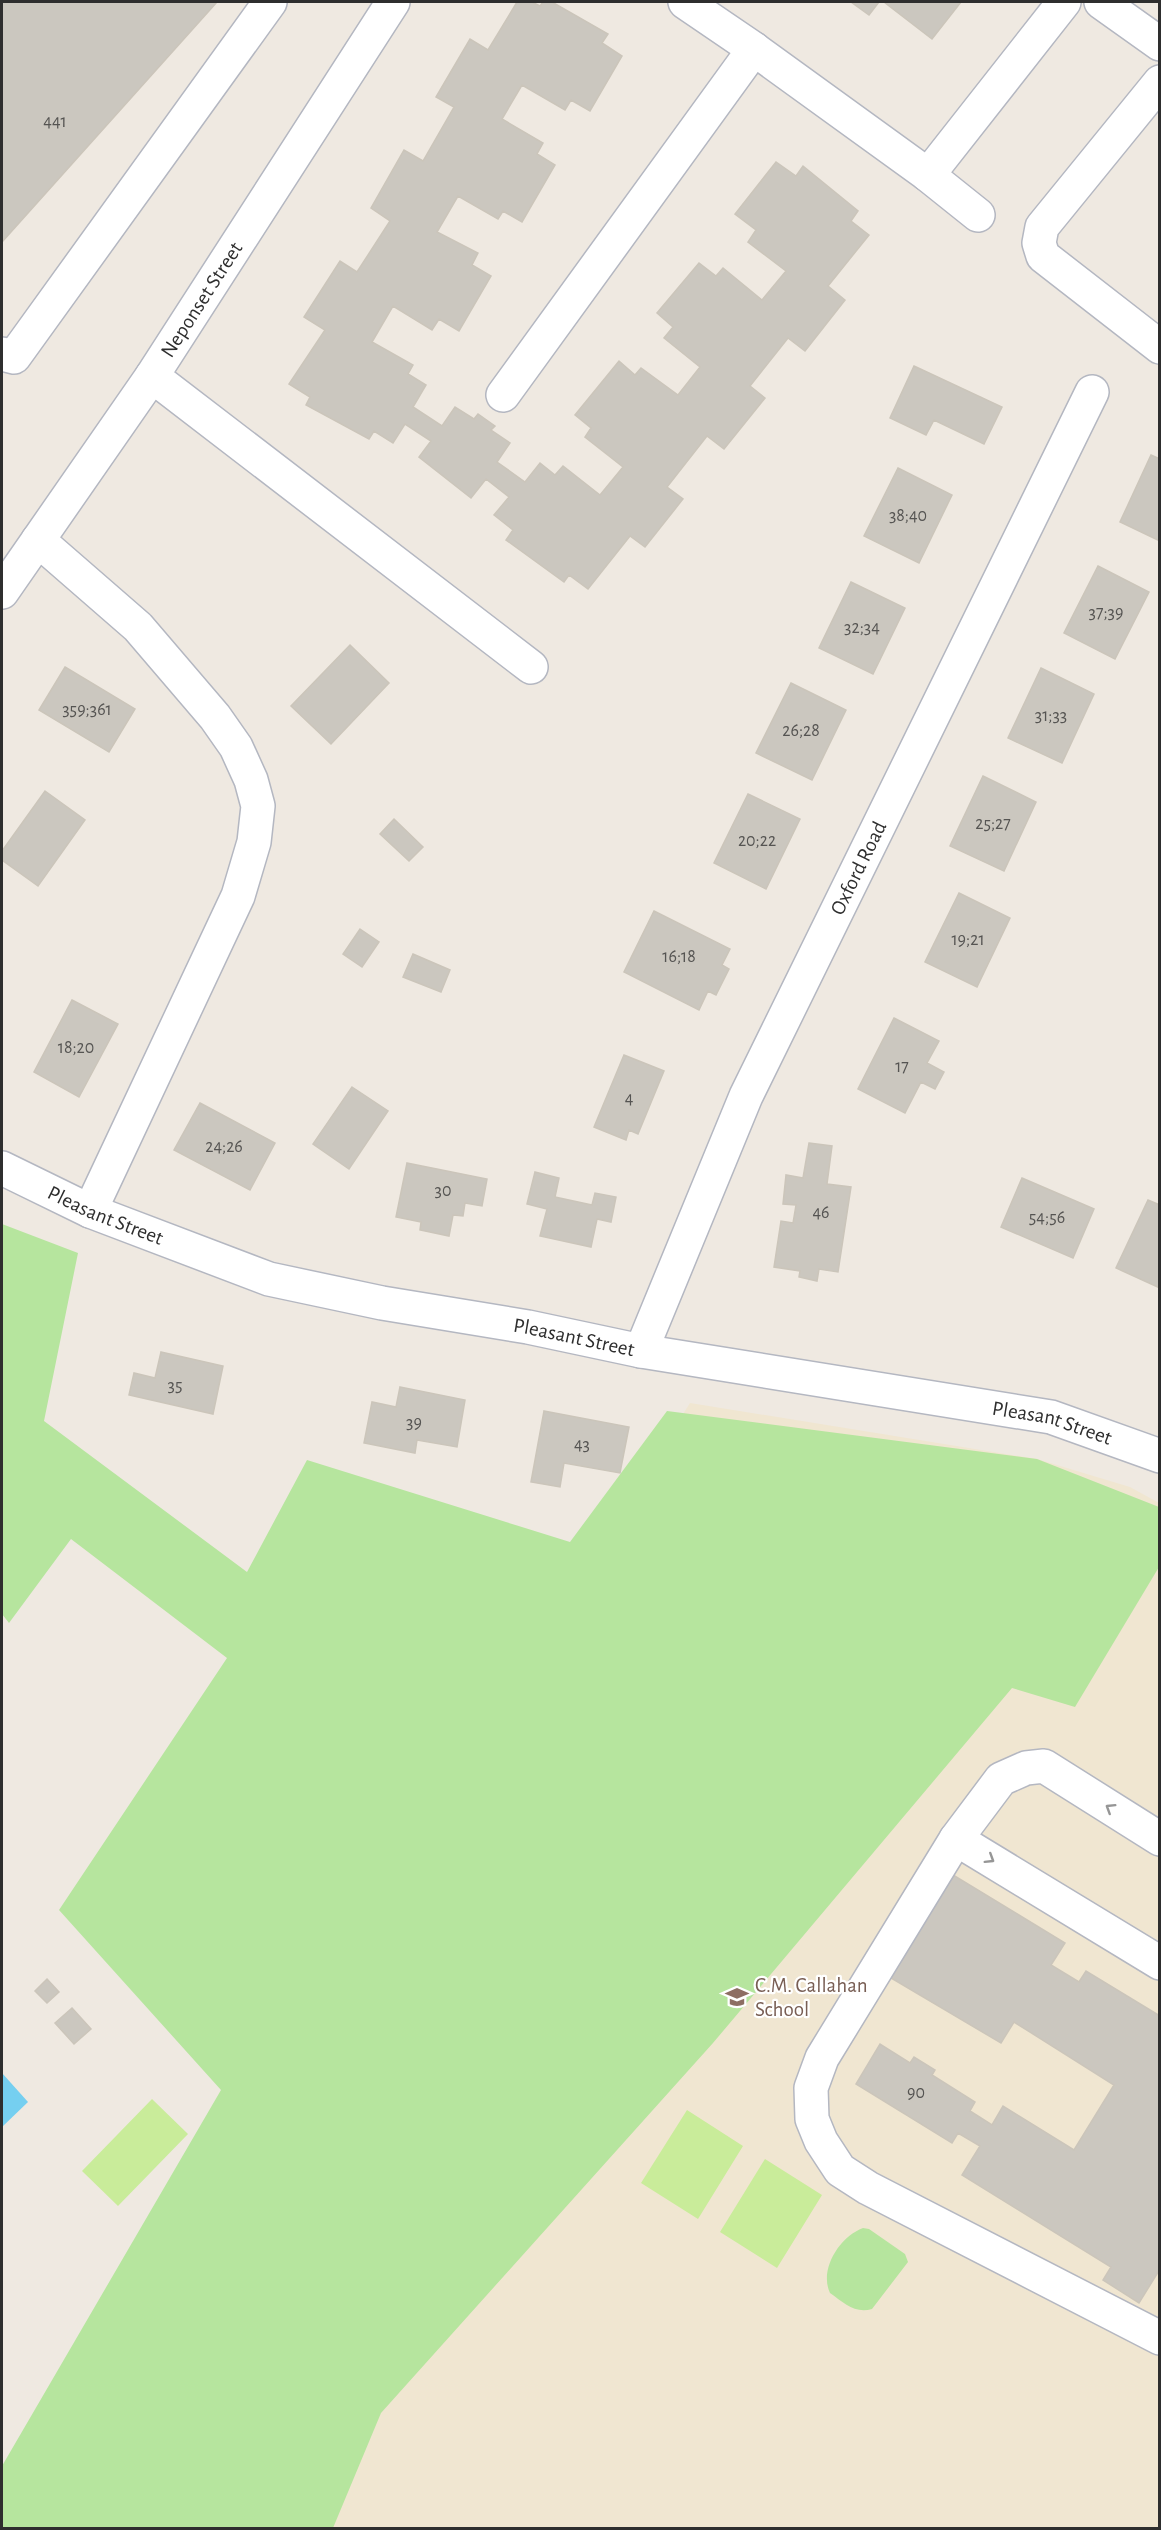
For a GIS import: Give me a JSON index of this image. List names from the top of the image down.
{
  "streets": {
    "street": ["Neponset Street", "Oxford Road", "Pleasant Street"]
  },
  "crossings": [
    ["Oxford Road", "Pleasant Street"]
  ],
  "places": {
    "school or university": ["C.M. Callahan School"]
  },
  "house_numbers": [
    "441",
    "38;40",
    "37;39",
    "32;34",
    "359;361",
    "31;33",
    "26;28",
    "25;27",
    "20;22",
    "19;21",
    "16;18",
    "18;20",
    "17",
    "4",
    "24;26",
    "30",
    "46",
    "54;56",
    "35",
    "39",
    "43",
    "90"
  ]
}
